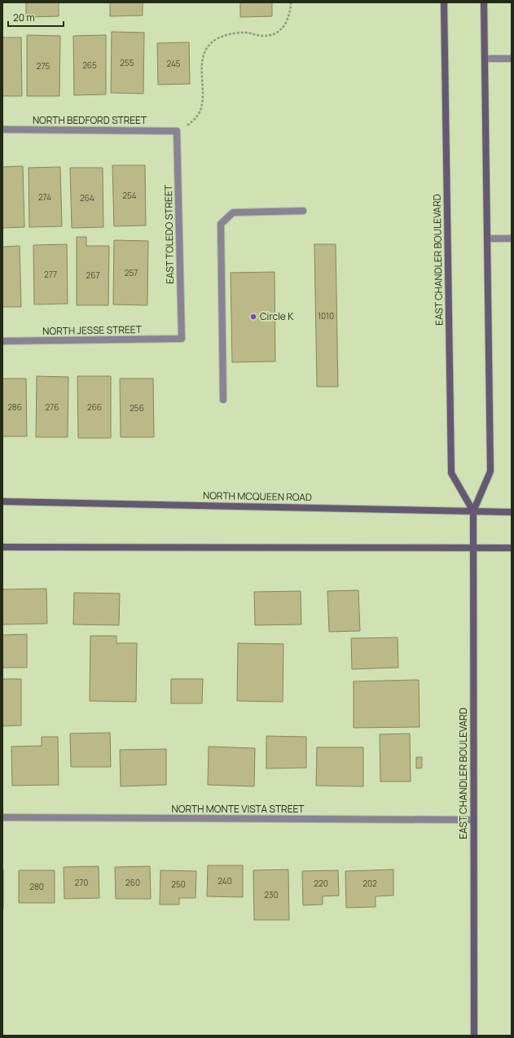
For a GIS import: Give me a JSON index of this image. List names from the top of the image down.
{
  "streets": {
    "main road": ["EAST CHANDLER BOULEVARD", "NORTH MCQUEEN ROAD"],
    "street": [
      "NORTH BEDFORD STREET",
      "EAST TOLEDO STREET",
      "NORTH JESSE STREET",
      "NORTH MONTE VISTA STREET"
    ]
  },
  "crossings": [
    ["NORTH BEDFORD STREET", "EAST TOLEDO STREET"],
    ["EAST TOLEDO STREET", "NORTH JESSE STREET"],
    ["EAST CHANDLER BOULEVARD", "NORTH MCQUEEN ROAD"],
    ["EAST CHANDLER BOULEVARD", "NORTH MONTE VISTA STREET"]
  ],
  "places": ["Circle K"],
  "house_numbers": [
    "255",
    "245",
    "265",
    "275",
    "254",
    "274",
    "264",
    "257",
    "277",
    "267",
    "1010",
    "286",
    "276",
    "266",
    "256",
    "240",
    "270",
    "260",
    "220",
    "202",
    "250",
    "280",
    "230"
  ],
  "scale_bar": "20 m"
}
